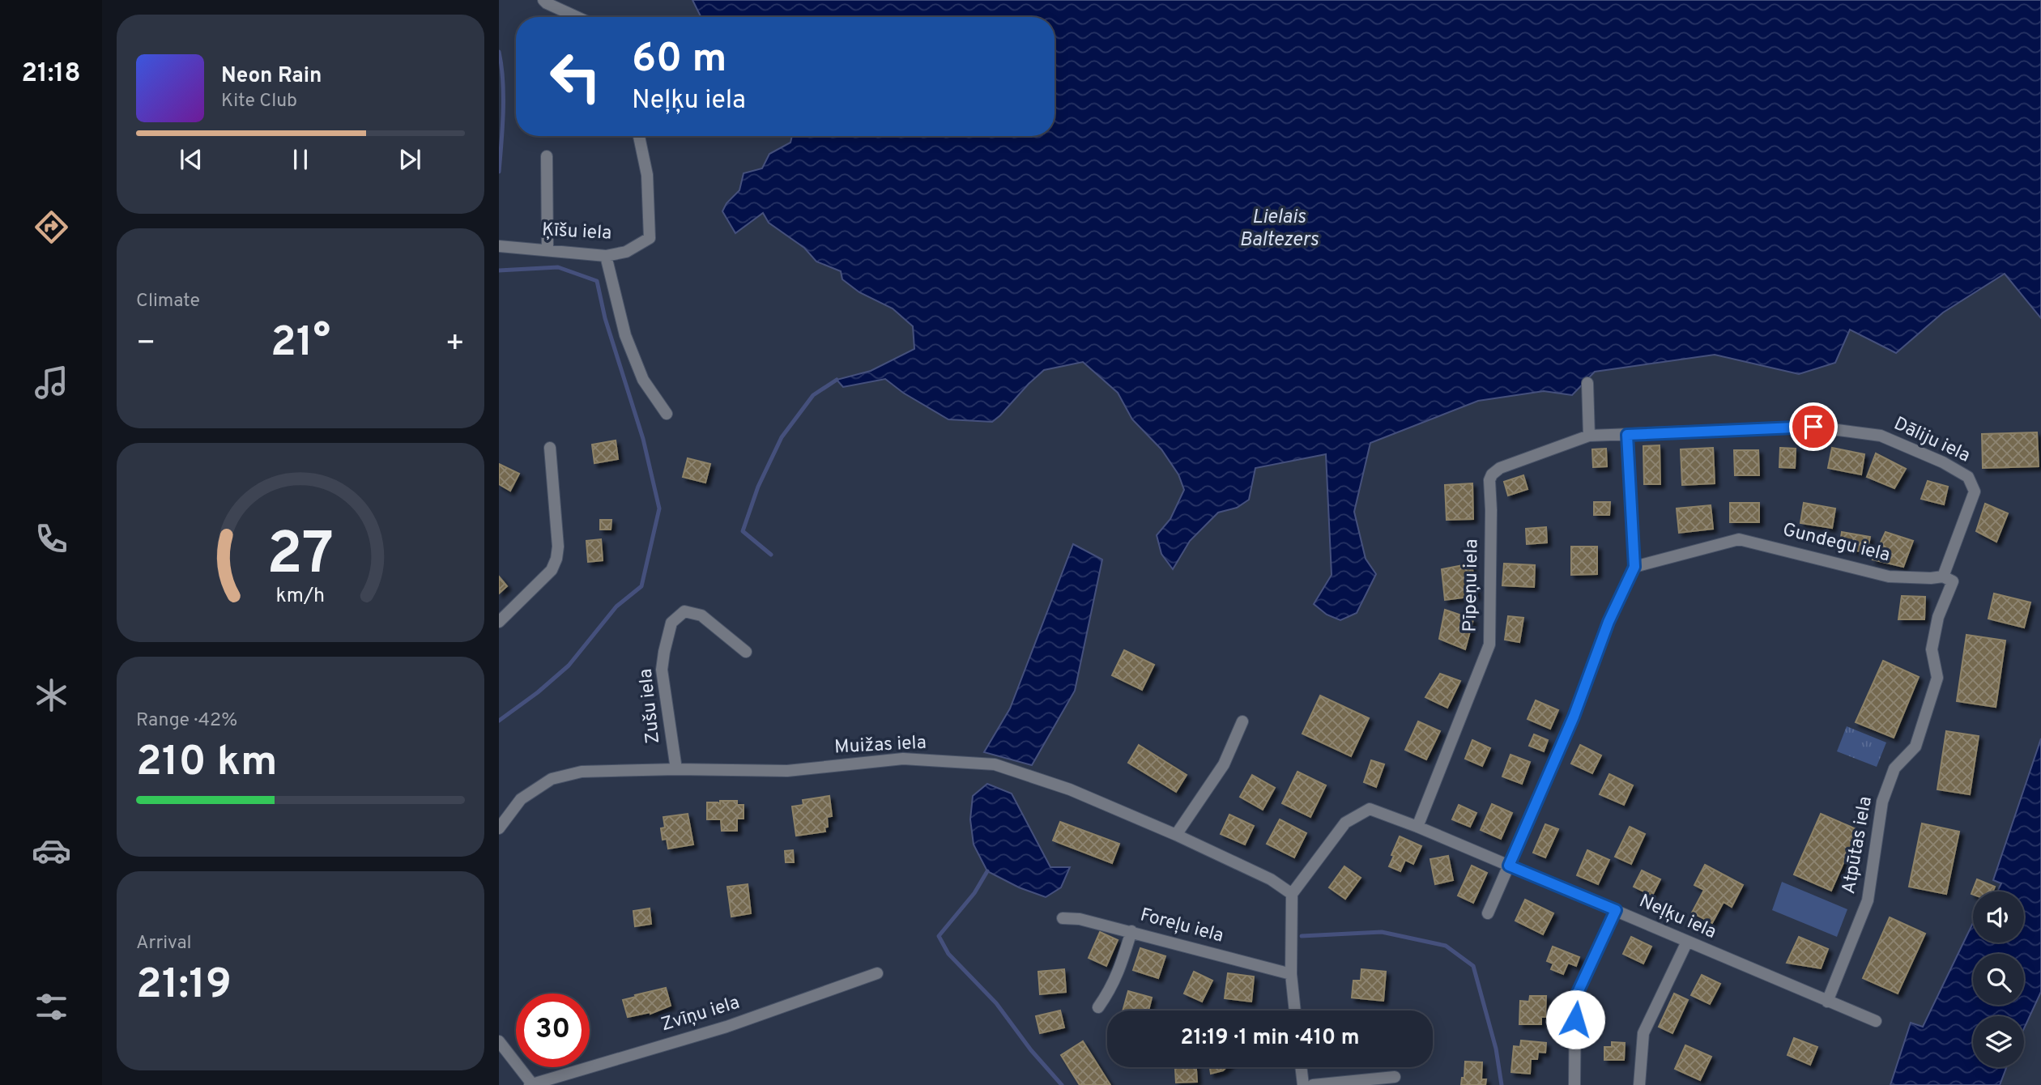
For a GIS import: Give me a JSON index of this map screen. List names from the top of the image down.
{
  "streets": {
    "street": [
      "Ķīšu iela",
      "Dāliju iela",
      "Gundegu iela",
      "Pīpeņu iela",
      "Zušu iela",
      "Muižas iela",
      "Atpūtas iela",
      "Neļķu iela",
      "Foreļu iela",
      "Zvīņu iela"
    ]
  },
  "crossings": [
    ["Dāliju iela", "Gundegu iela"],
    ["Dāliju iela", "Pīpeņu iela"],
    ["Dāliju iela", "Atpūtas iela"],
    ["Gundegu iela", "Atpūtas iela"],
    ["Pīpeņu iela", "Neļķu iela"],
    ["Zušu iela", "Muižas iela"],
    ["Muižas iela", "Neļķu iela"],
    ["Atpūtas iela", "Neļķu iela"]
  ],
  "water": ["Lielais Baltezers"],
  "page": {
    "tabs": "21:18",
    "turn": ["60 m", "Neļķu iela"],
    "song": ["Neon Rain", "Kite Club"],
    "tile": [
      "Climate",
      ["Range · 42%", "210 km"],
      ["Arrival", "21:19"]
    ],
    "heat": ["−", "21°", "+"],
    "limit": "30",
    "trip": "21:19 · 1 min · 410 m",
    "gauge": ["27", "km/h"]
  }
}
